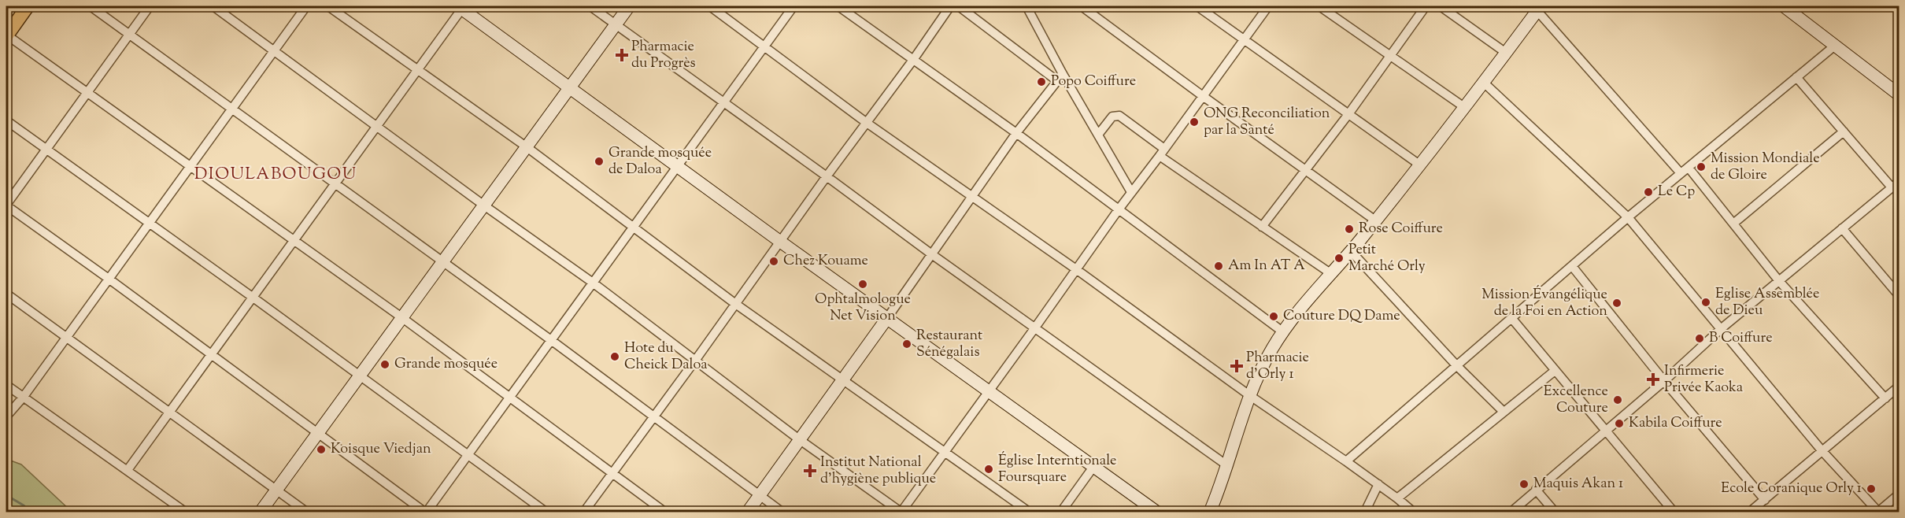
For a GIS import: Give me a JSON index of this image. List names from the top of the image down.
{
  "districts": ["DIOULABOUGOU"],
  "places": {
    "health": [
      "Pharmacie du Progrès",
      "Pharmacie d'Orly 1",
      "Infirmerie Privée Kaoka",
      "Institut National d'hygiène publique"
    ],
    "other": [
      "Popo Coiffure",
      "ONG Reconciliation par la Santé",
      "Grande mosquée de Daloa",
      "Mission Mondiale de Gloire",
      "Le Cp",
      "Rose Coiffure",
      "Petit Marché Orly",
      "Chez Kouame",
      "Am In AT A",
      "Ophtalmologue Net Vision",
      "Eglise Assemblée de Dieu",
      "Mission Évangélique de la Foi en Action",
      "Couture DQ Dame",
      "B Coiffure",
      "Restaurant Sénégalais",
      "Hote du Cheick Daloa",
      "Grande mosquée",
      "Excellence Couture",
      "Kabila Coiffure",
      "Koisque Viedjan",
      "Église Interntionale Foursquare",
      "Maquis Akan 1",
      "Ecole Coranique Orly 1"
    ]
  }
}
